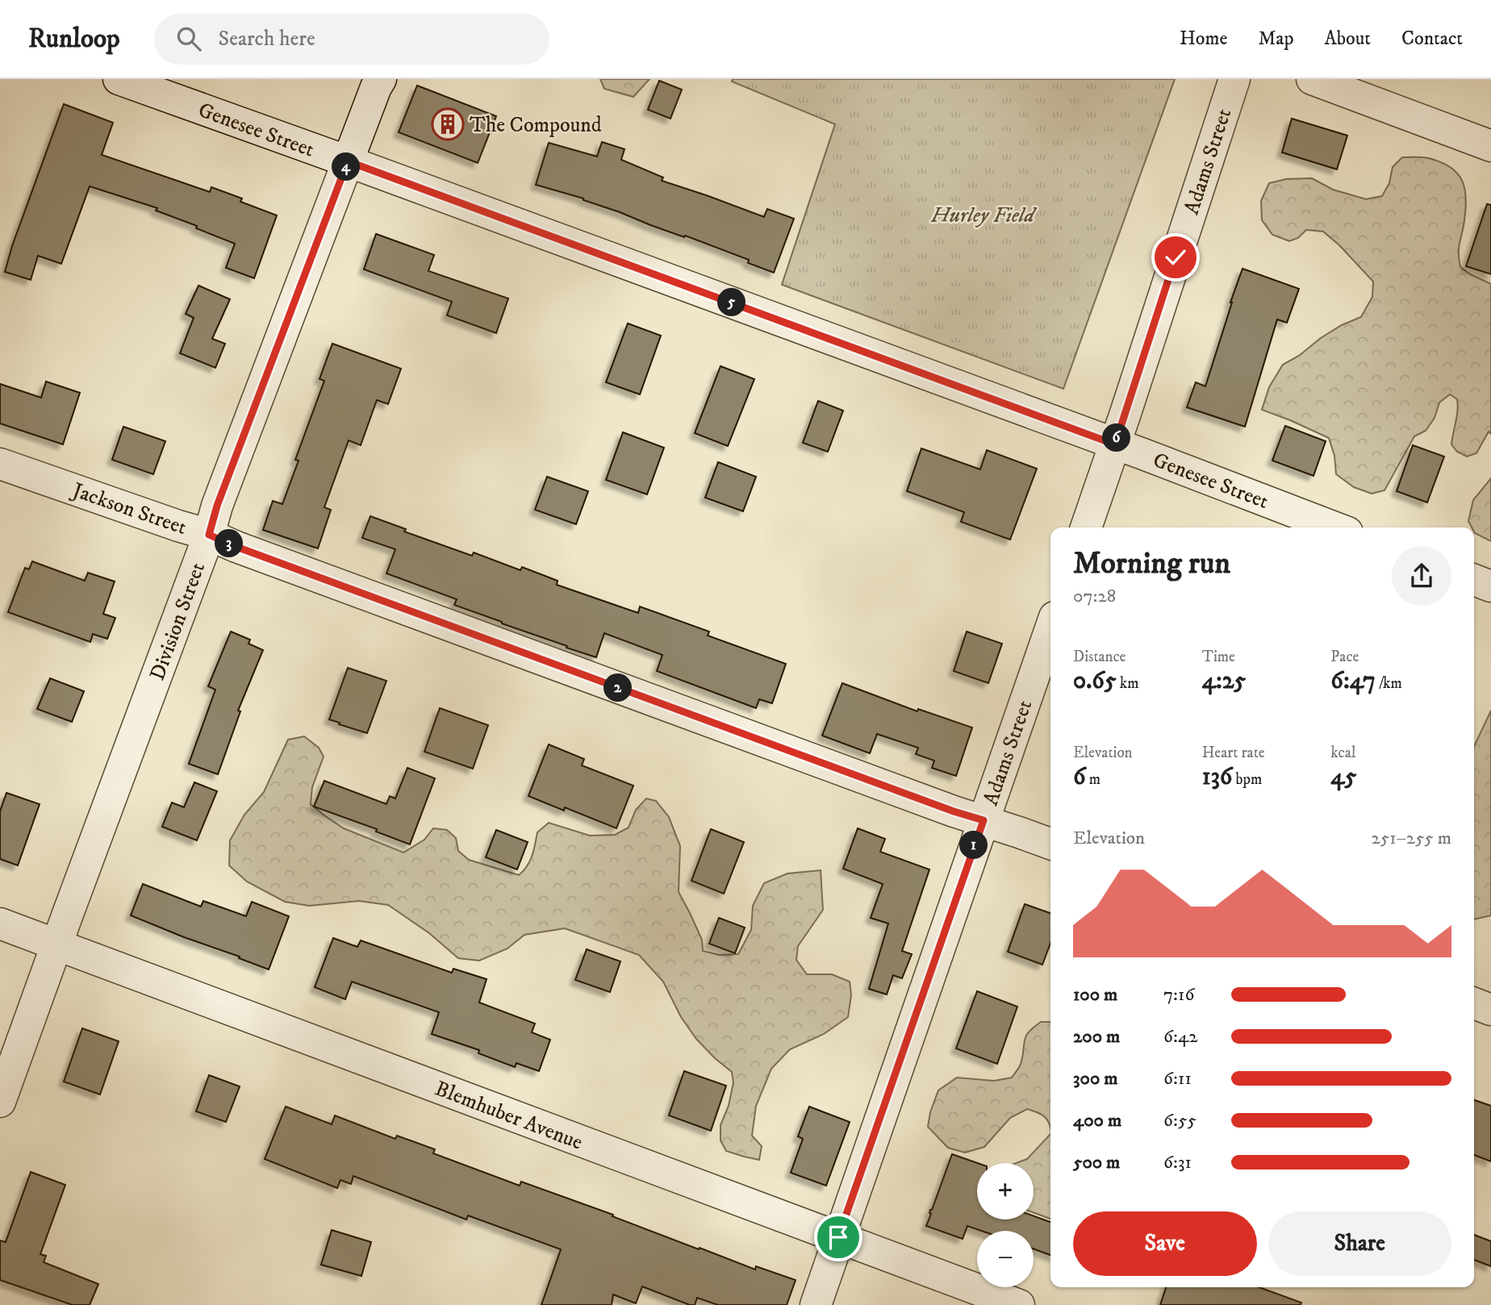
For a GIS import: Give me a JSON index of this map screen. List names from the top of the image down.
{
  "streets": {
    "street": [
      "Genesee Street",
      "Adams Street",
      "Jackson Street",
      "Division Street",
      "Blemhuber Avenue"
    ]
  },
  "crossings": [
    ["Genesee Street", "Adams Street"],
    ["Genesee Street", "Division Street"],
    ["Adams Street", "Jackson Street"],
    ["Adams Street", "Blemhuber Avenue"],
    ["Jackson Street", "Division Street"],
    ["Division Street", "Blemhuber Avenue"]
  ],
  "parks": ["Hurley Field"],
  "places": {
    "building": ["The Compound"]
  },
  "page": {
    "header": "Runloop",
    "search": "Search here",
    "nav": [
      "Home",
      "Map",
      "About",
      "Contact"
    ],
    "pins": [
      "4",
      "5",
      "6",
      "3",
      "2",
      "1"
    ],
    "heading": ["Morning run", "07:28"],
    "stats": [
      ["Distance", "0.65 km"],
      ["Time", "4:25"],
      ["Pace", "6:47 /km"],
      ["Elevation", "6 m"],
      ["Heart rate", "136 bpm"],
      ["kcal", "45"]
    ],
    "chart": ["Elevation", "251–255 m"],
    "list": [
      {
        "name": "100 m",
        "note": "7:16"
      },
      {
        "name": "200 m",
        "note": "6:42"
      },
      {
        "name": "300 m",
        "note": "6:11"
      },
      {
        "name": "400 m",
        "note": "6:55"
      },
      {
        "name": "500 m",
        "note": "6:31"
      }
    ],
    "map_buttons": ["+", "−"],
    "buttons": ["Save", "Share"]
  }
}
